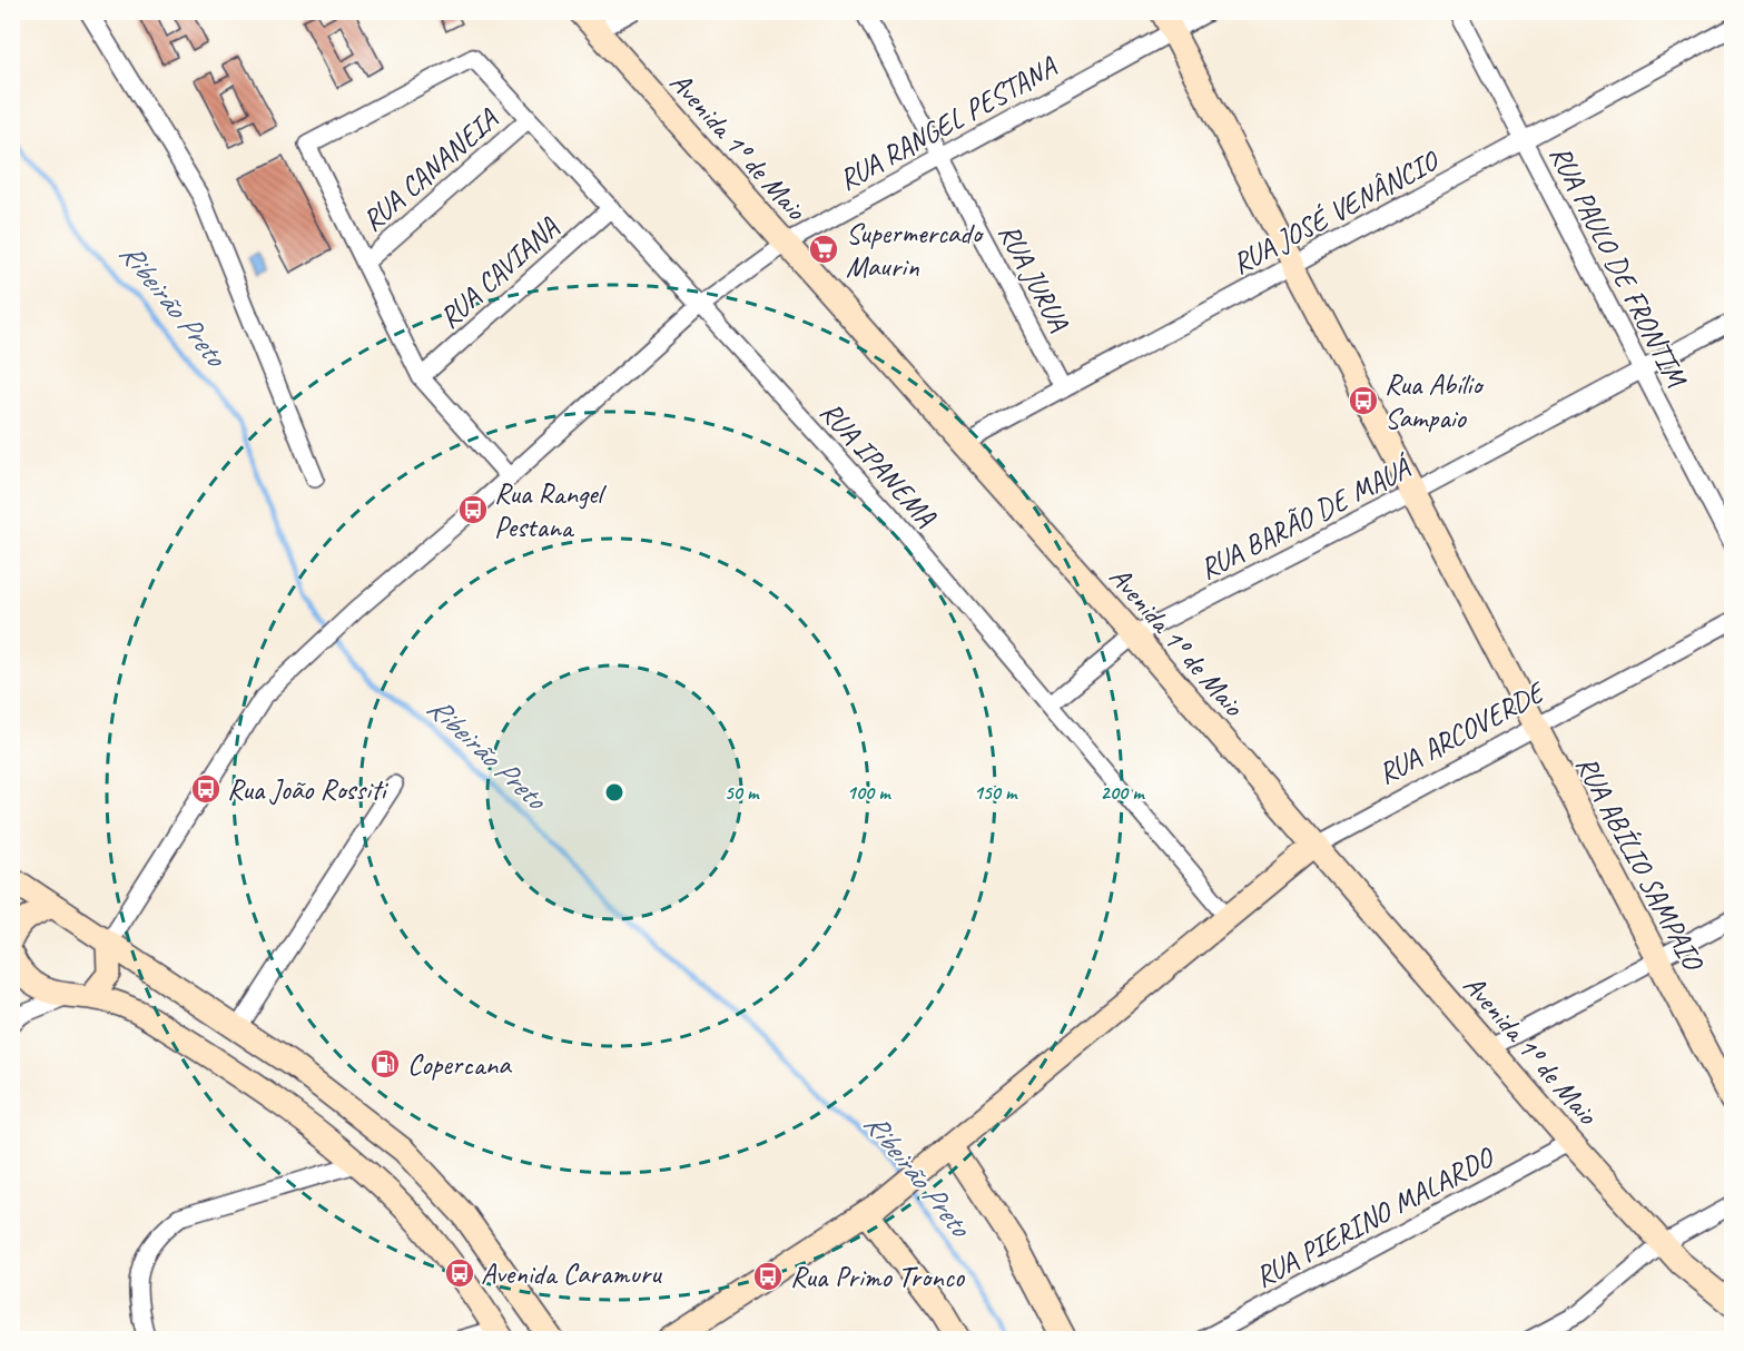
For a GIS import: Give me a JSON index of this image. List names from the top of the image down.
{
  "streets": {
    "street": [
      "RUA RANGEL PESTANA",
      "Avenida 1º de Maio",
      "RUA CANANEIA",
      "RUA JOSÉ VENÂNCIO",
      "RUA PAULO DE FRONTIM",
      "RUA CAVIANA",
      "RUA JURUA",
      "RUA IPANEMA",
      "RUA BARÃO DE MAUÁ",
      "RUA ARCOVERDE",
      "RUA ABÍLIO SAMPAIO",
      "RUA PIERINO MALARDO"
    ]
  },
  "crossings": [
    ["RUA RANGEL PESTANA", "Avenida 1º de Maio"],
    ["RUA RANGEL PESTANA", "RUA JURUA"],
    ["RUA RANGEL PESTANA", "RUA IPANEMA"],
    ["RUA RANGEL PESTANA", "RUA ABÍLIO SAMPAIO"],
    ["Avenida 1º de Maio", "RUA JOSÉ VENÂNCIO"],
    ["Avenida 1º de Maio", "RUA BARÃO DE MAUÁ"],
    ["Avenida 1º de Maio", "RUA ARCOVERDE"],
    ["Avenida 1º de Maio", "RUA PIERINO MALARDO"],
    ["RUA CANANEIA", "RUA IPANEMA"],
    ["RUA JOSÉ VENÂNCIO", "RUA PAULO DE FRONTIM"],
    ["RUA JOSÉ VENÂNCIO", "RUA JURUA"],
    ["RUA JOSÉ VENÂNCIO", "RUA ABÍLIO SAMPAIO"],
    ["RUA PAULO DE FRONTIM", "RUA BARÃO DE MAUÁ"],
    ["RUA CAVIANA", "RUA IPANEMA"],
    ["RUA IPANEMA", "RUA BARÃO DE MAUÁ"],
    ["RUA IPANEMA", "RUA ARCOVERDE"],
    ["RUA BARÃO DE MAUÁ", "RUA ABÍLIO SAMPAIO"],
    ["RUA ARCOVERDE", "RUA ABÍLIO SAMPAIO"]
  ],
  "water": ["Ribeirão Preto"],
  "places": {
    "supermarket": ["Supermercado Maurin"],
    "bus stop": [
      "Rua Abílio Sampaio",
      "Rua Rangel Pestana",
      "Rua João Rossiti",
      "Avenida Caramuru",
      "Rua Primo Tronco"
    ],
    "fuel station": ["Copercana"]
  },
  "rings": [
    "50 m",
    "100 m",
    "150 m",
    "200 m"
  ]
}
